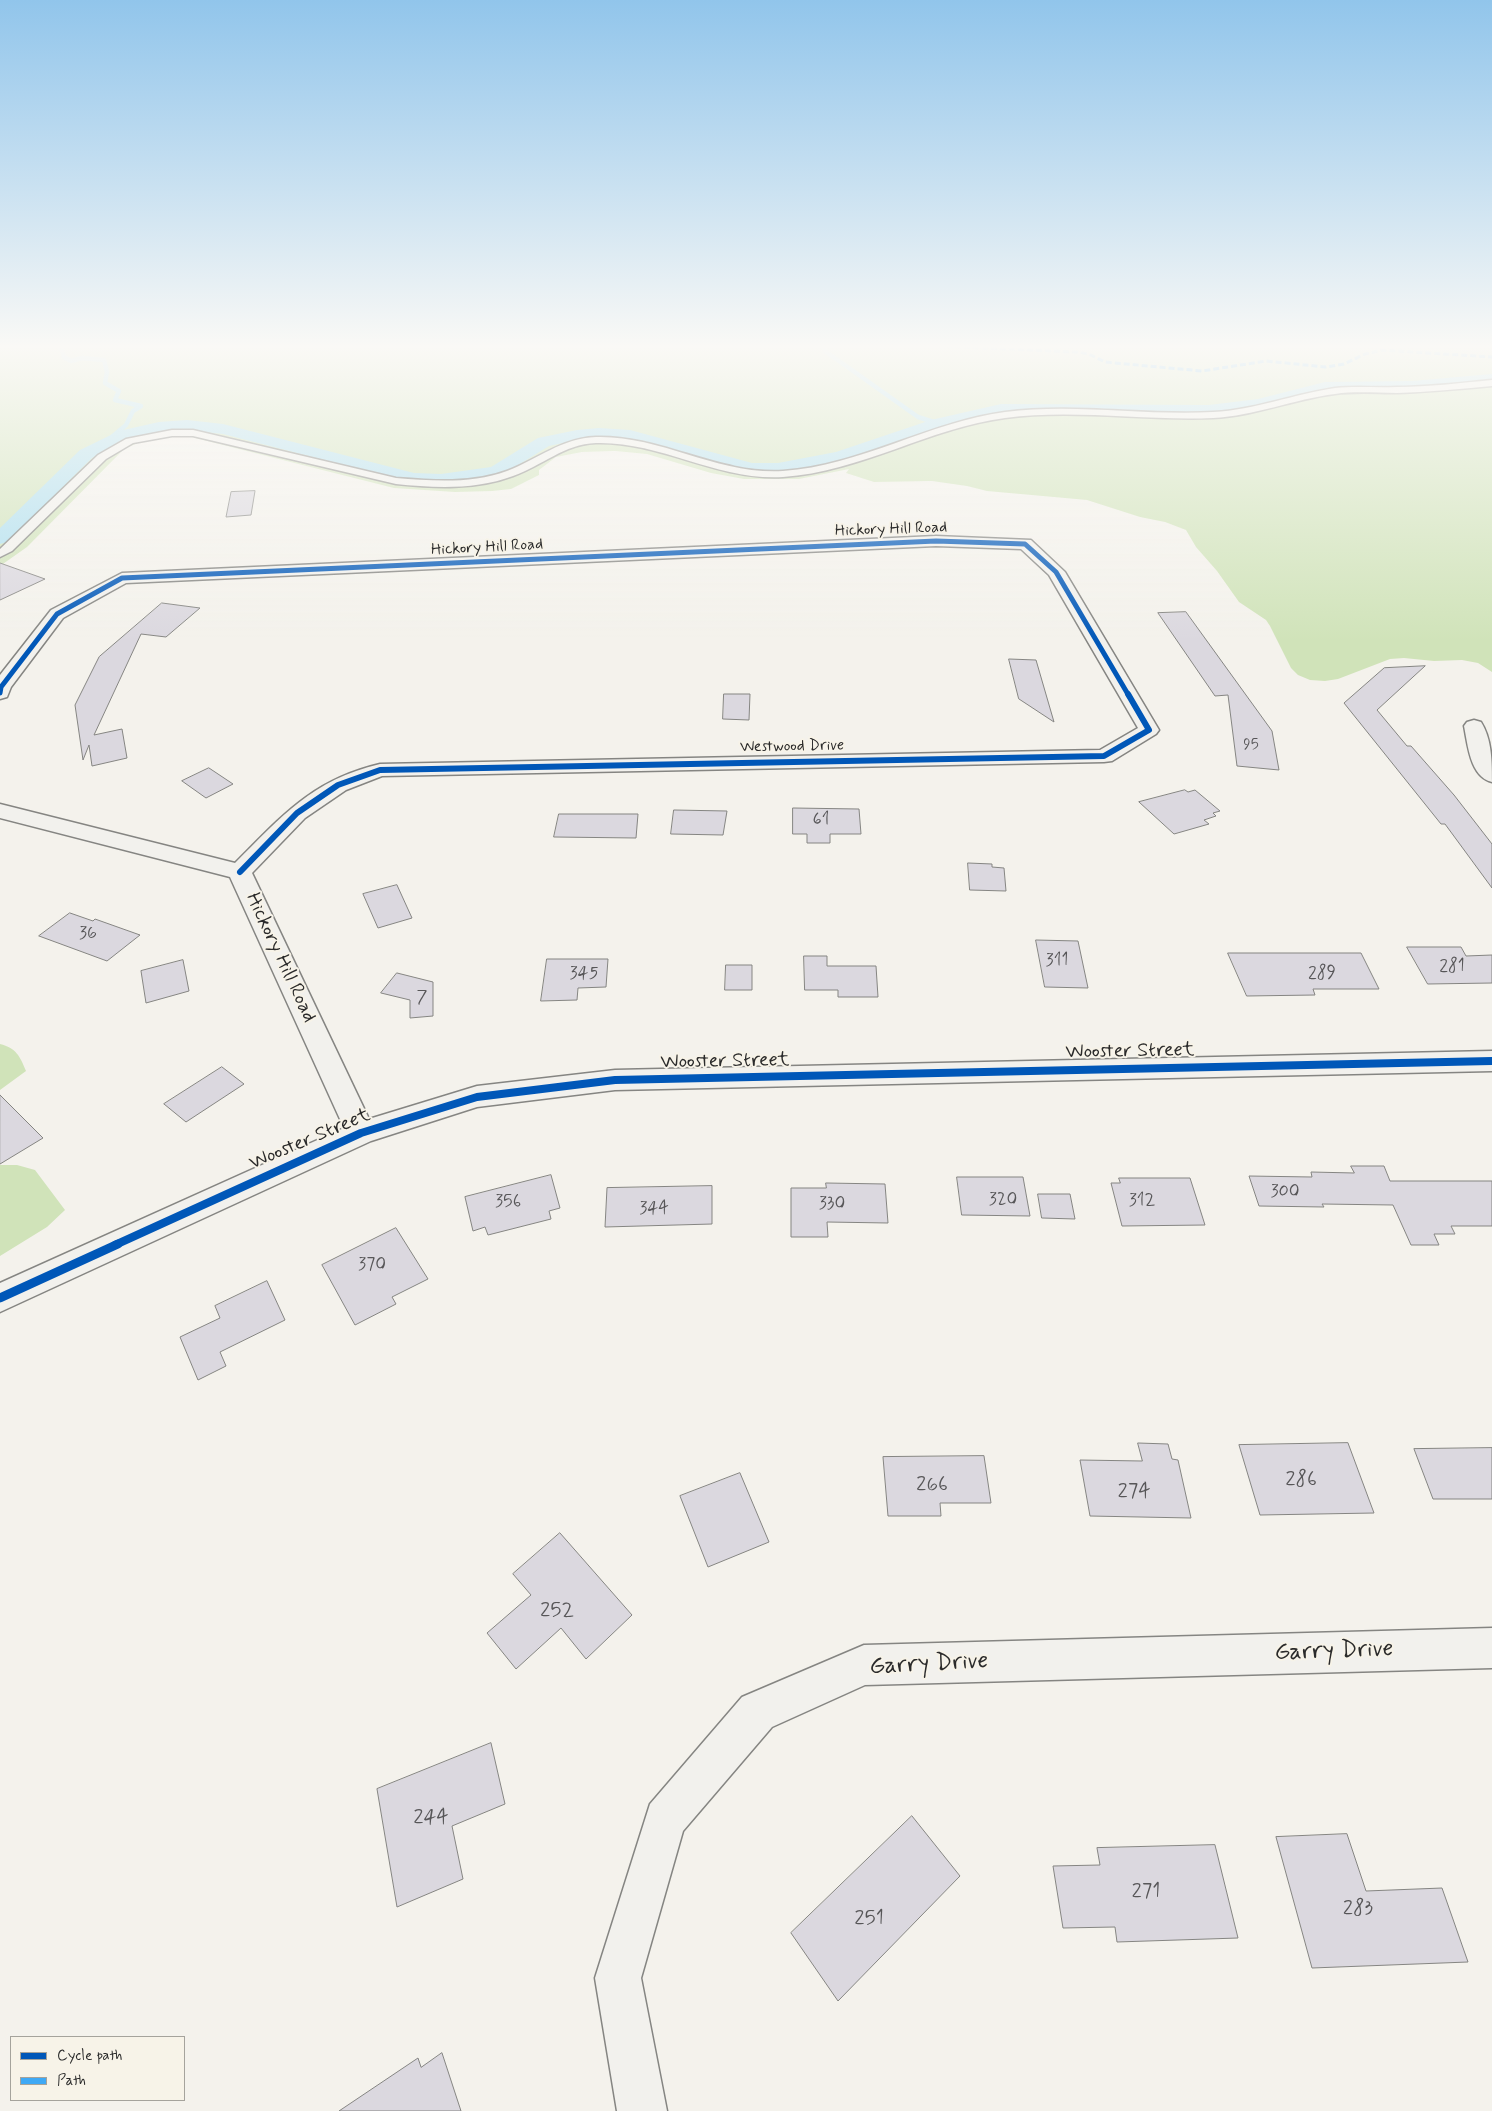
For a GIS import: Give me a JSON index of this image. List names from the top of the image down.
{
  "streets": {
    "street": [
      "Hickory Hill Road",
      "Westwood Drive",
      "Wooster Street",
      "Garry Drive"
    ]
  },
  "crossings": [
    ["Hickory Hill Road", "Westwood Drive"],
    ["Hickory Hill Road", "Wooster Street"]
  ],
  "house_numbers": [
    "95",
    "61",
    "36",
    "311",
    "281",
    "345",
    "289",
    "7",
    "300",
    "320",
    "312",
    "356",
    "330",
    "344",
    "370",
    "286",
    "266",
    "274",
    "252",
    "244",
    "271",
    "283",
    "251"
  ],
  "legend": ["Cycle path", "Path"]
}
